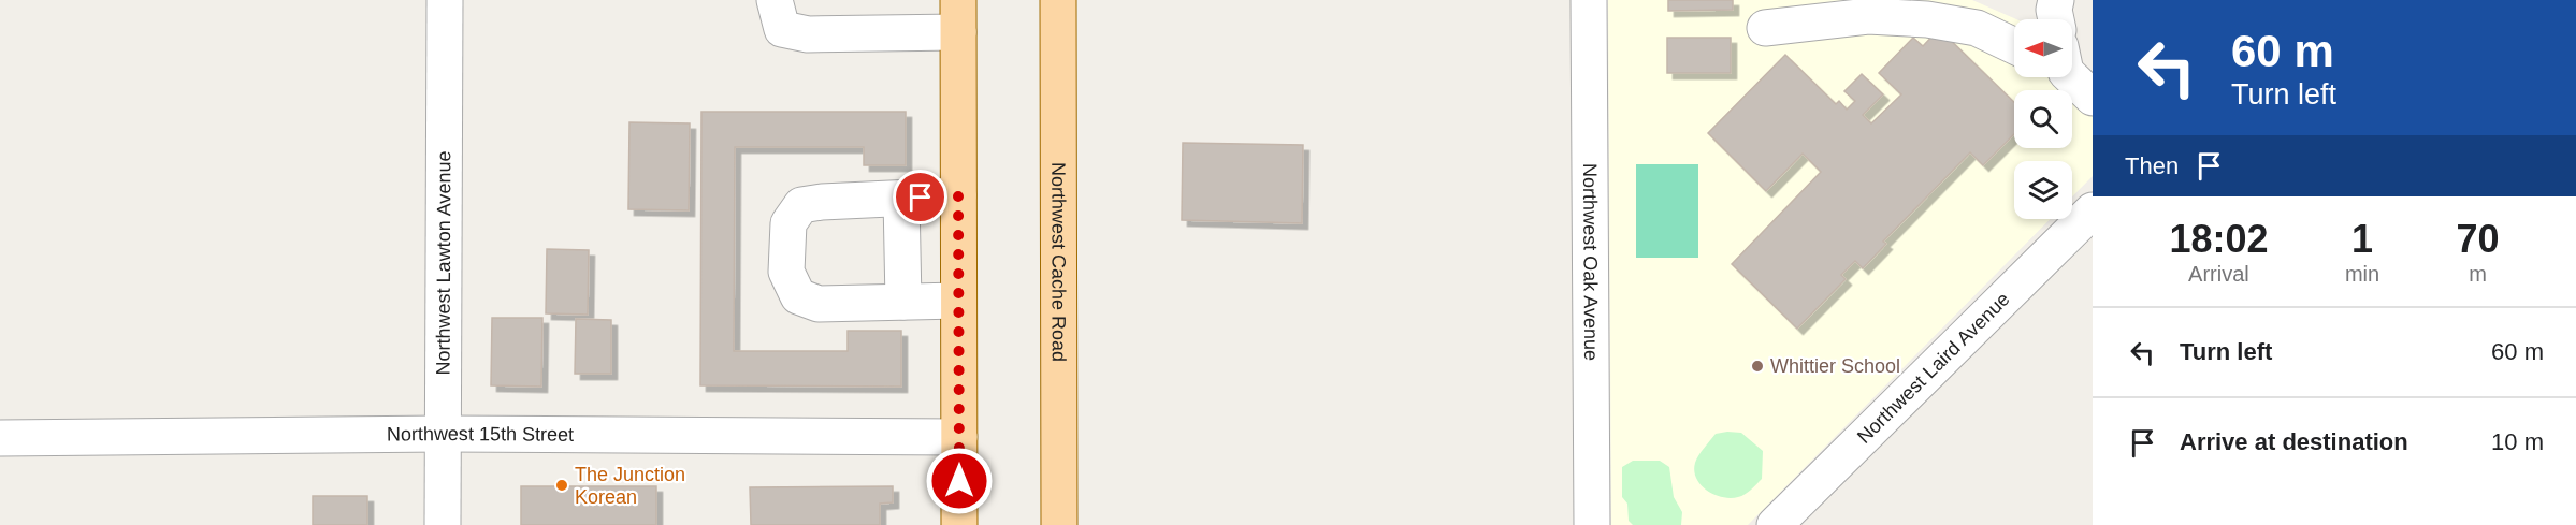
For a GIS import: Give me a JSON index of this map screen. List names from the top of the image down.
{
  "streets": {
    "main road": ["Northwest Cache Road"],
    "street": [
      "Northwest Lawton Avenue",
      "Northwest Oak Avenue",
      "Northwest Laird Avenue",
      "Northwest 15th Street"
    ]
  },
  "crossings": [
    ["Northwest Lawton Avenue", "Northwest 15th Street"]
  ],
  "places": ["Whittier School", "The Junction Korean"],
  "north": "left",
  "page": {
    "turn": ["60 m", "Turn left"],
    "then": "Then",
    "eta": [
      "18:02",
      "Arrival",
      "1",
      "min",
      "70",
      "m"
    ],
    "list": [
      {
        "name": "Turn left",
        "value": "60 m"
      },
      {
        "name": "Arrive at destination",
        "value": "10 m"
      }
    ]
  }
}
